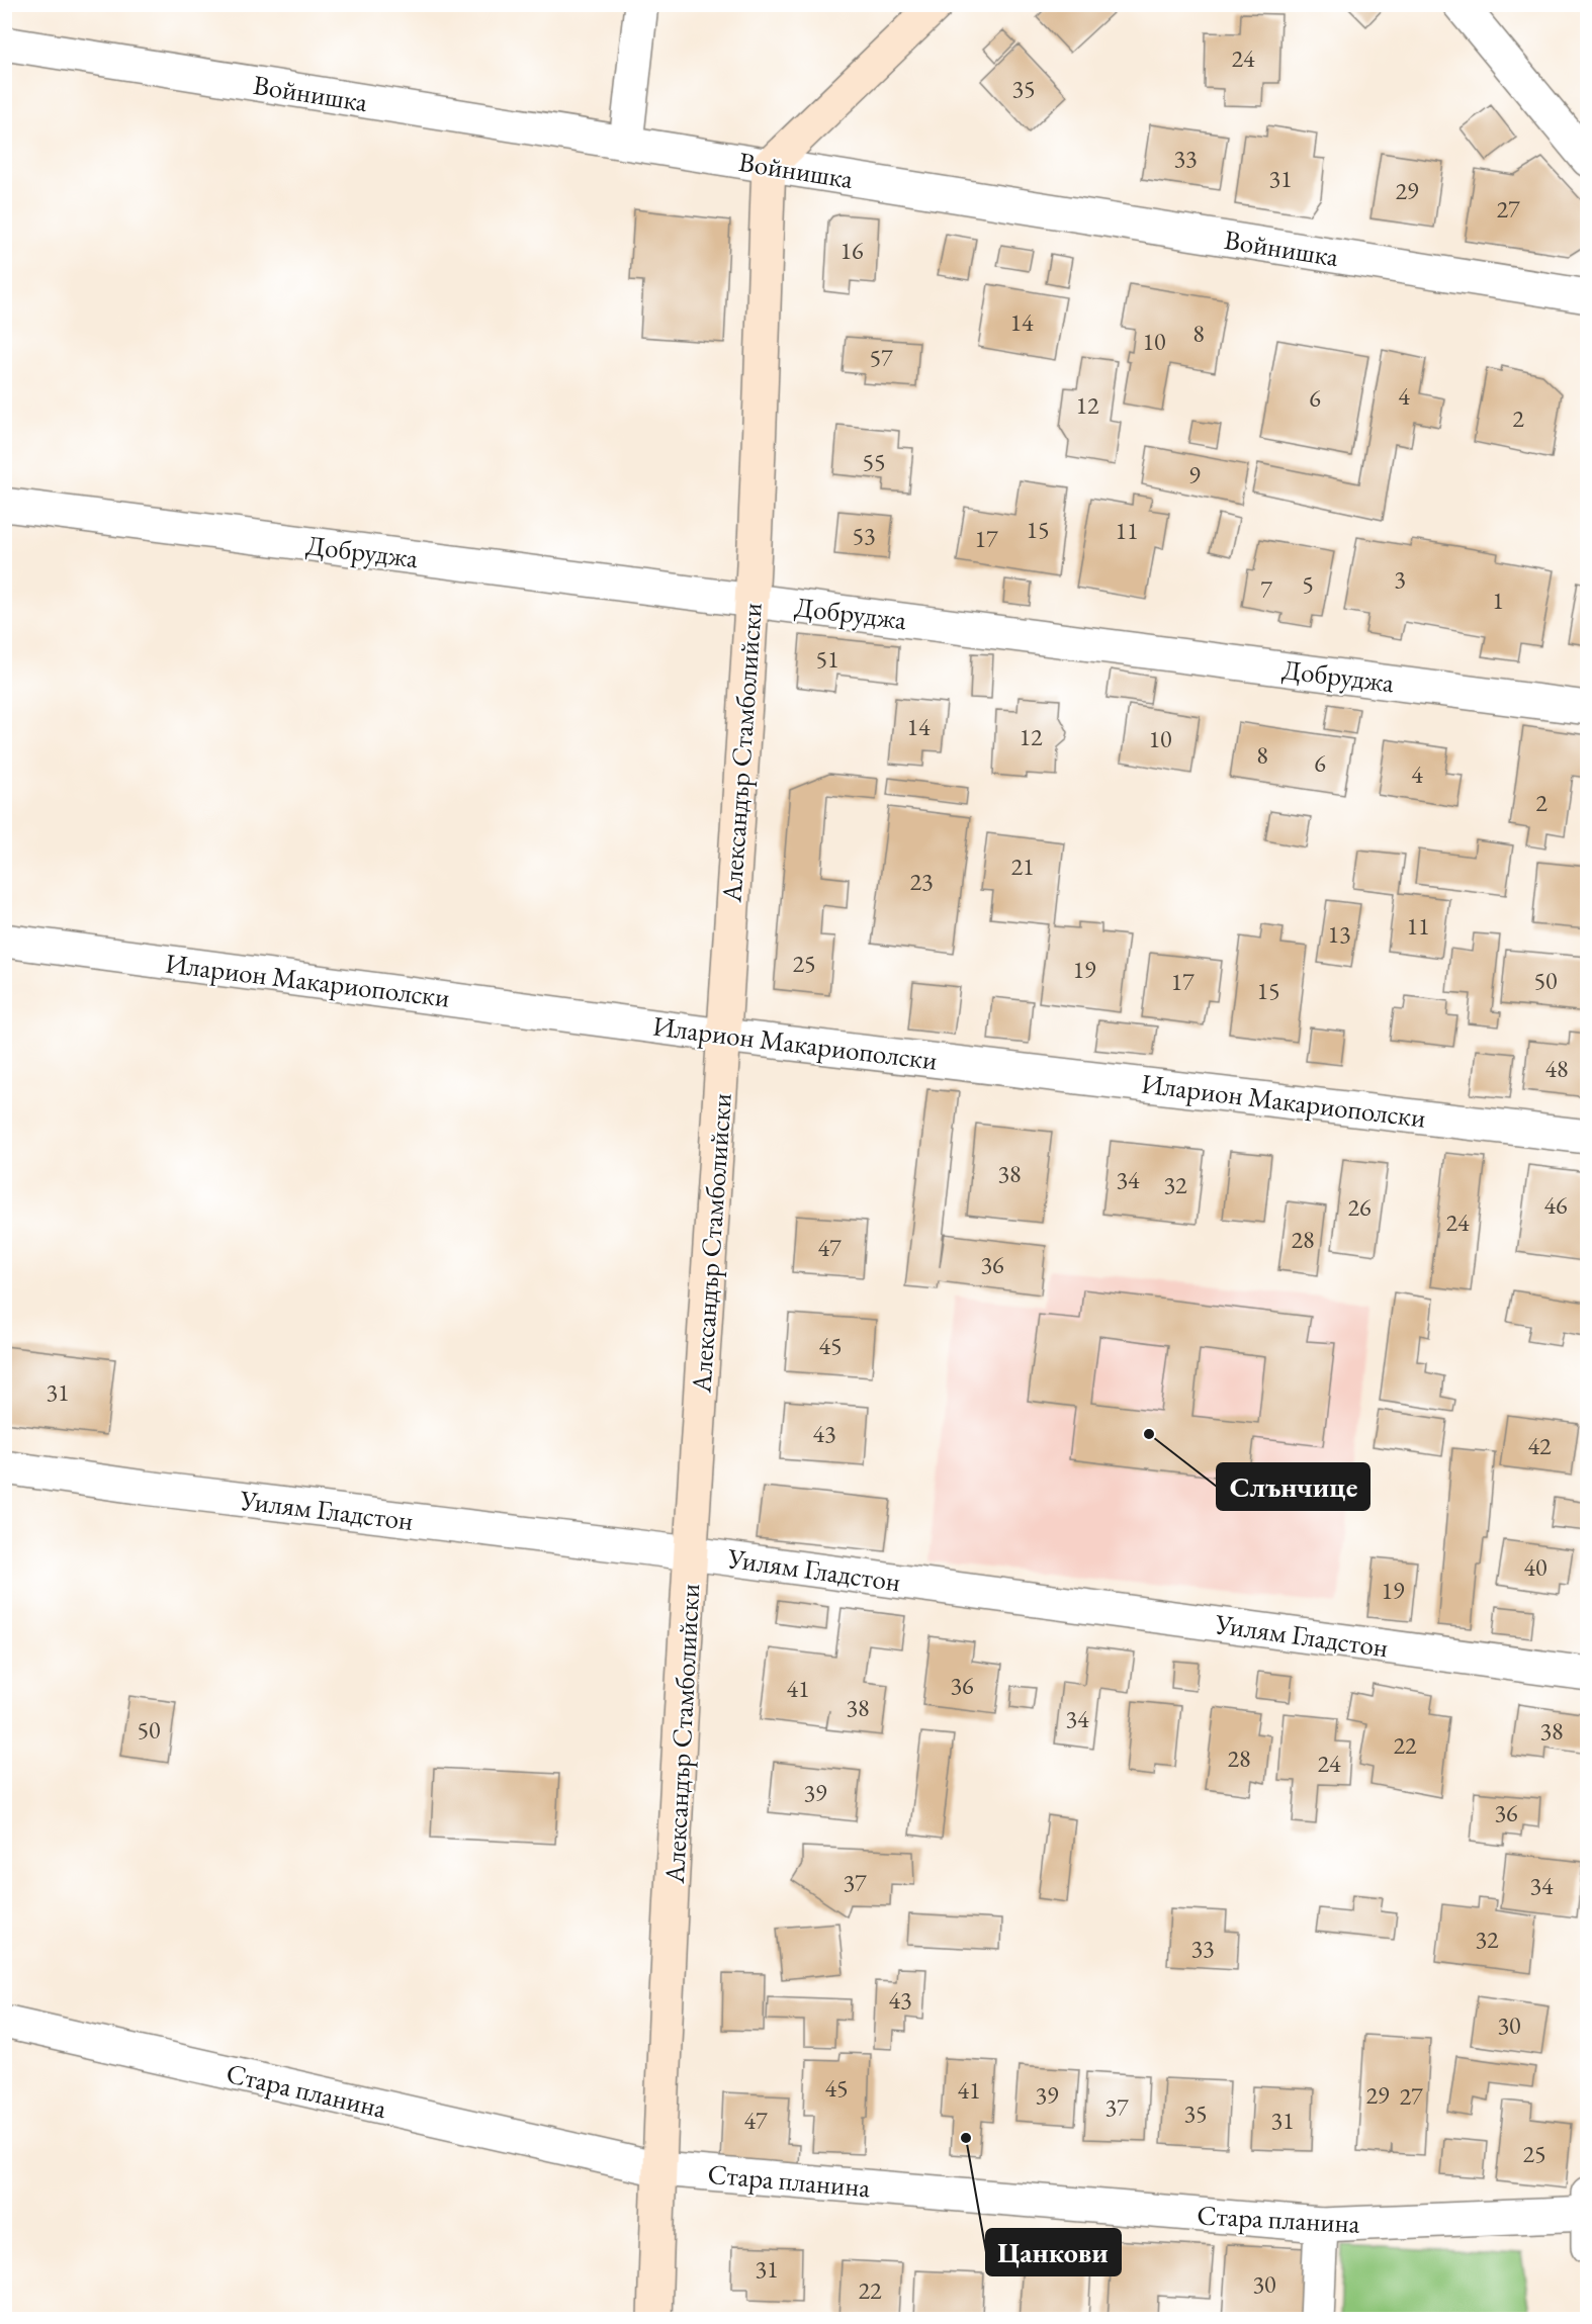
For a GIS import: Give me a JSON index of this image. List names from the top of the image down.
{
  "streets": {
    "main road": ["Александър Стамболийски"],
    "street": [
      "Войнишка",
      "Добруджа",
      "Иларион Макариополски",
      "Уилям Гладстон",
      "Стара планина"
    ]
  },
  "crossings": [
    ["Войнишка", "Александър Стамболийски"],
    ["Добруджа", "Александър Стамболийски"],
    ["Александър Стамболийски", "Иларион Макариополски"],
    ["Александър Стамболийски", "Уилям Гладстон"],
    ["Александър Стамболийски", "Стара планина"]
  ],
  "places": ["Слънчице", "Цанкови"],
  "house_numbers": [
    "24",
    "35",
    "33",
    "31",
    "29",
    "27",
    "16",
    "14",
    "8",
    "10",
    "57",
    "4",
    "6",
    "12",
    "2",
    "55",
    "9",
    "15",
    "11",
    "53",
    "17",
    "3",
    "5",
    "7",
    "1",
    "51",
    "14",
    "12",
    "10",
    "8",
    "6",
    "4",
    "2",
    "21",
    "23",
    "11",
    "13",
    "25",
    "19",
    "50",
    "17",
    "15",
    "48",
    "38",
    "34",
    "32",
    "46",
    "26",
    "24",
    "28",
    "47",
    "36",
    "45",
    "31",
    "43",
    "42",
    "40",
    "19",
    "36",
    "41",
    "38",
    "34",
    "50",
    "38",
    "22",
    "28",
    "24",
    "39",
    "36",
    "37",
    "34",
    "32",
    "33",
    "43",
    "30",
    "45",
    "41",
    "39",
    "29",
    "27",
    "37",
    "35",
    "47",
    "31",
    "25",
    "31",
    "30",
    "22"
  ]
}
